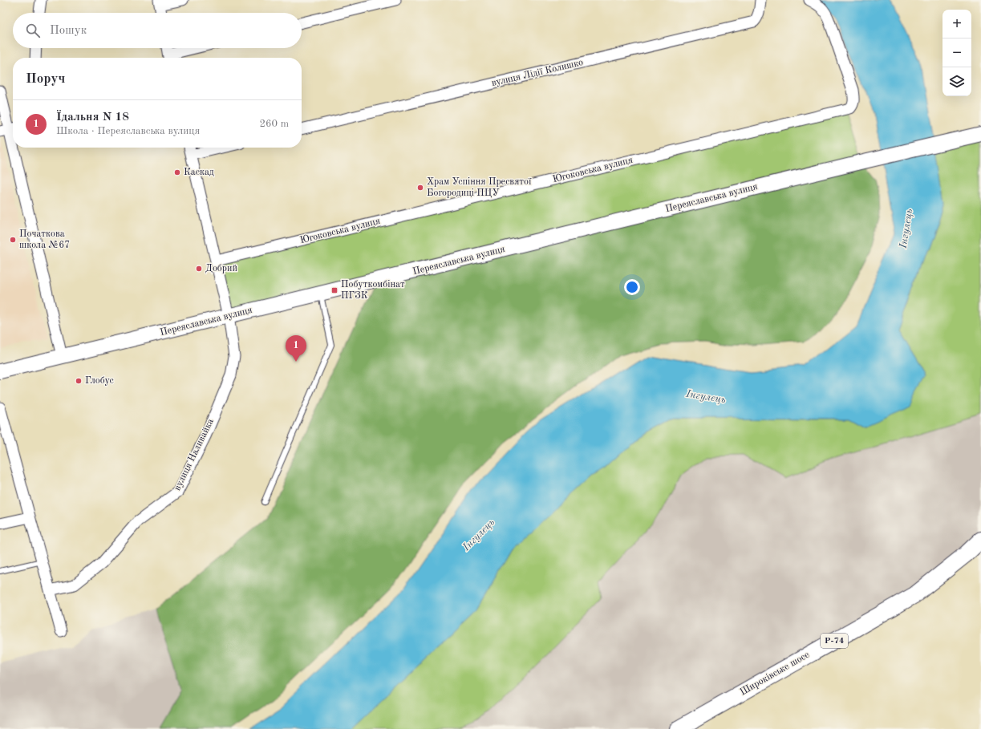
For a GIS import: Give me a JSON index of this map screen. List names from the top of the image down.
{
  "streets": {
    "main road": ["Р-74", "Широківське шосе"],
    "street": [
      "вулиця Лідії Колишко",
      "Югоковська вулиця",
      "Переяславська вулиця",
      "вулиця Наливайка"
    ]
  },
  "crossings": [
    ["Югоковська вулиця", "вулиця Наливайка"],
    ["Переяславська вулиця", "вулиця Наливайка"]
  ],
  "water": ["Інгулець"],
  "places": {
    "other": [
      "Каскад",
      "Храм Успіння Пресвятої Богородиці ПЦУ",
      "Початкова школа №67",
      "Добрий",
      "Глобус"
    ],
    "transit": ["Побуткомбінат ПГЗК"]
  },
  "page": {
    "map_buttons": ["+", "−"],
    "search": "Пошук",
    "heading": "Поруч",
    "list": [
      {
        "mark": "1",
        "name": "Їдальня N 18",
        "note": "Школа · Переяславська вулиця",
        "value": "260 m"
      }
    ],
    "pins": "1"
  }
}
